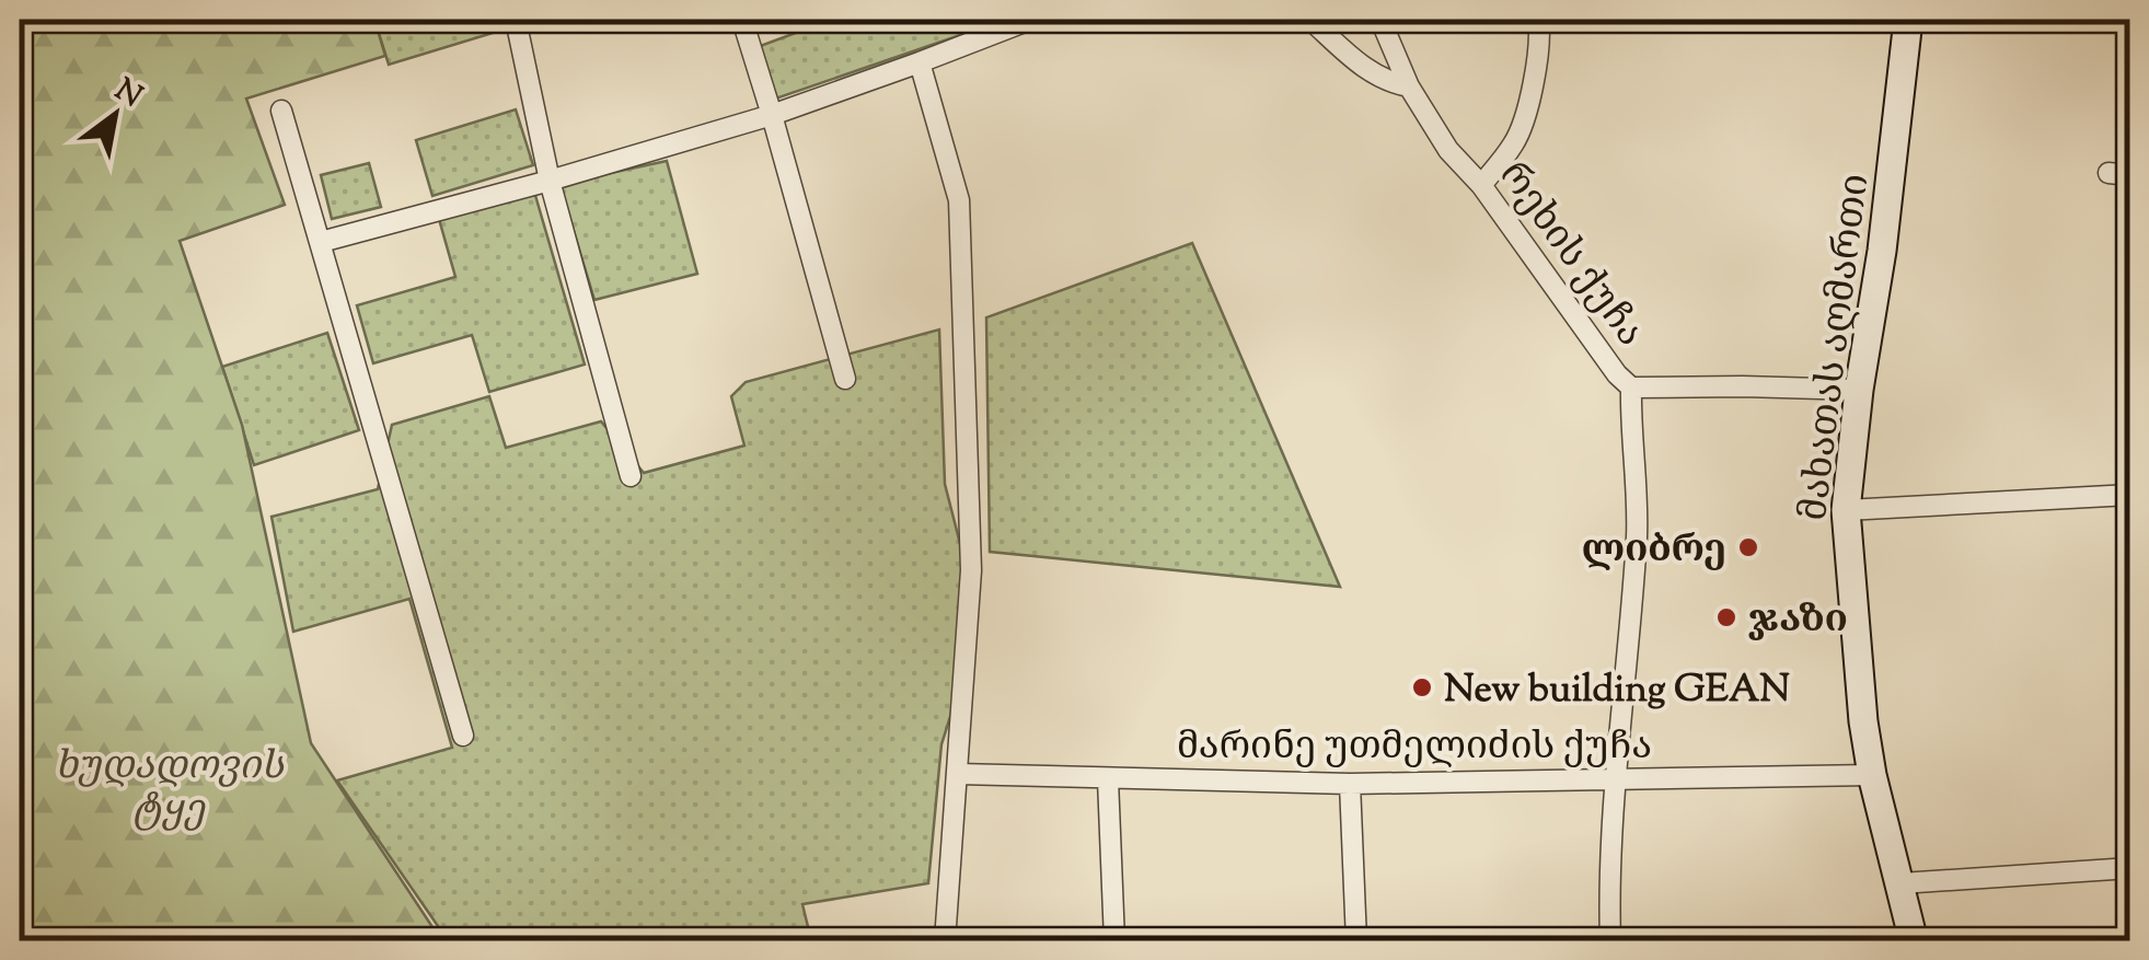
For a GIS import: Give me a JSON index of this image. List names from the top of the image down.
{
  "streets": {
    "main road": ["მახათას აღმართი"],
    "street": ["რეხის ქუჩა", "მარინე უთმელიძის ქუჩა"]
  },
  "crossings": [
    ["რეხის ქუჩა", "მახათას აღმართი"],
    ["მახათას აღმართი", "მარინე უთმელიძის ქუჩა"]
  ],
  "parks": ["ხუდადოვის ტყე"],
  "places": ["ლიბრე", "ჯაზი", "New building GEAN"],
  "north": "top right"
}
